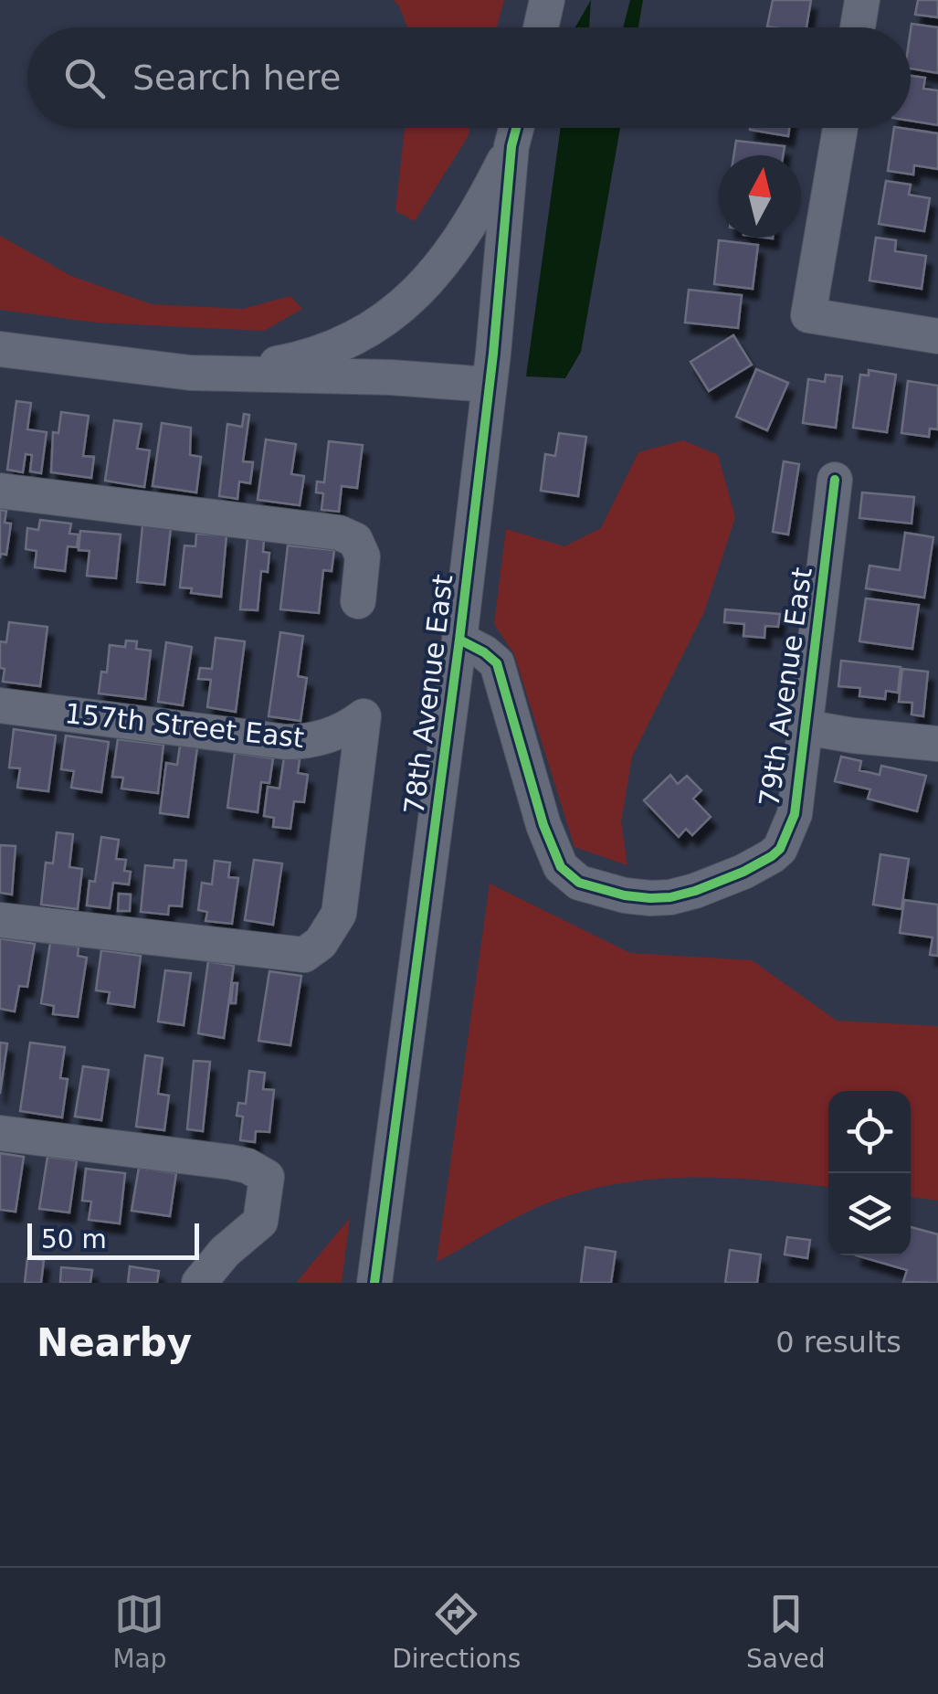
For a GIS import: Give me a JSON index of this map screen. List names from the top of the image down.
{
  "streets": {
    "street": ["79th Avenue East", "78th Avenue East", "157th Street East"]
  },
  "crossings": [
    ["79th Avenue East", "78th Avenue East"]
  ],
  "scale_bar": "50 m",
  "north": "top",
  "page": {
    "search": "Search here",
    "scale": "50 m",
    "heading": ["Nearby", "0 results"],
    "nav": ["Map", "Directions", "Saved"]
  }
}
